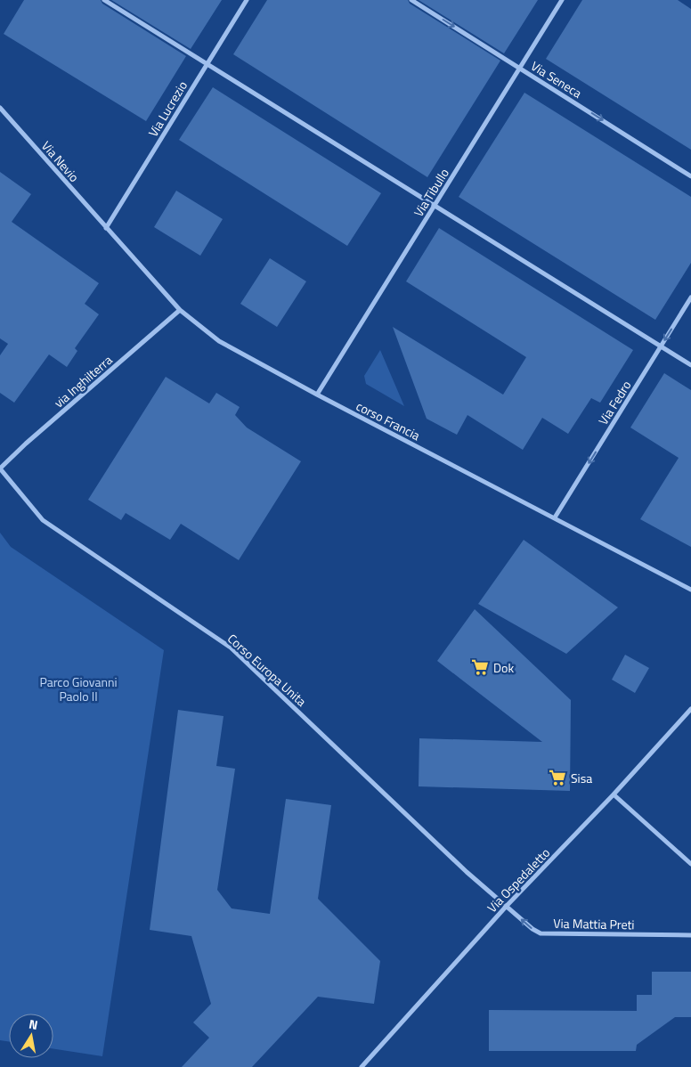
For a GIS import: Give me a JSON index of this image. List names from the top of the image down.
{
  "streets": {
    "street": [
      "Via Seneca",
      "Via Lucrezio",
      "Via Nevio",
      "Via Tibullo",
      "via Inghilterra",
      "Via Fedro",
      "corso Francia",
      "Corso Europa Unita",
      "Via Ospedaletto",
      "Via Mattia Preti"
    ]
  },
  "crossings": [
    ["Via Seneca", "Via Tibullo"],
    ["Via Lucrezio", "Via Nevio"],
    ["Via Lucrezio", "corso Francia"],
    ["Via Nevio", "corso Francia"],
    ["Via Tibullo", "corso Francia"],
    ["via Inghilterra", "corso Francia"],
    ["via Inghilterra", "Corso Europa Unita"],
    ["Via Fedro", "corso Francia"],
    ["Corso Europa Unita", "Via Ospedaletto"],
    ["Corso Europa Unita", "Via Mattia Preti"],
    ["Via Ospedaletto", "Via Mattia Preti"]
  ],
  "one_way": ["Via Seneca", "Via Fedro", "Via Mattia Preti"],
  "parks": ["Parco Giovanni Paolo II"],
  "places": {
    "supermarket": ["Dok", "Sisa"]
  },
  "north": "top"
}
